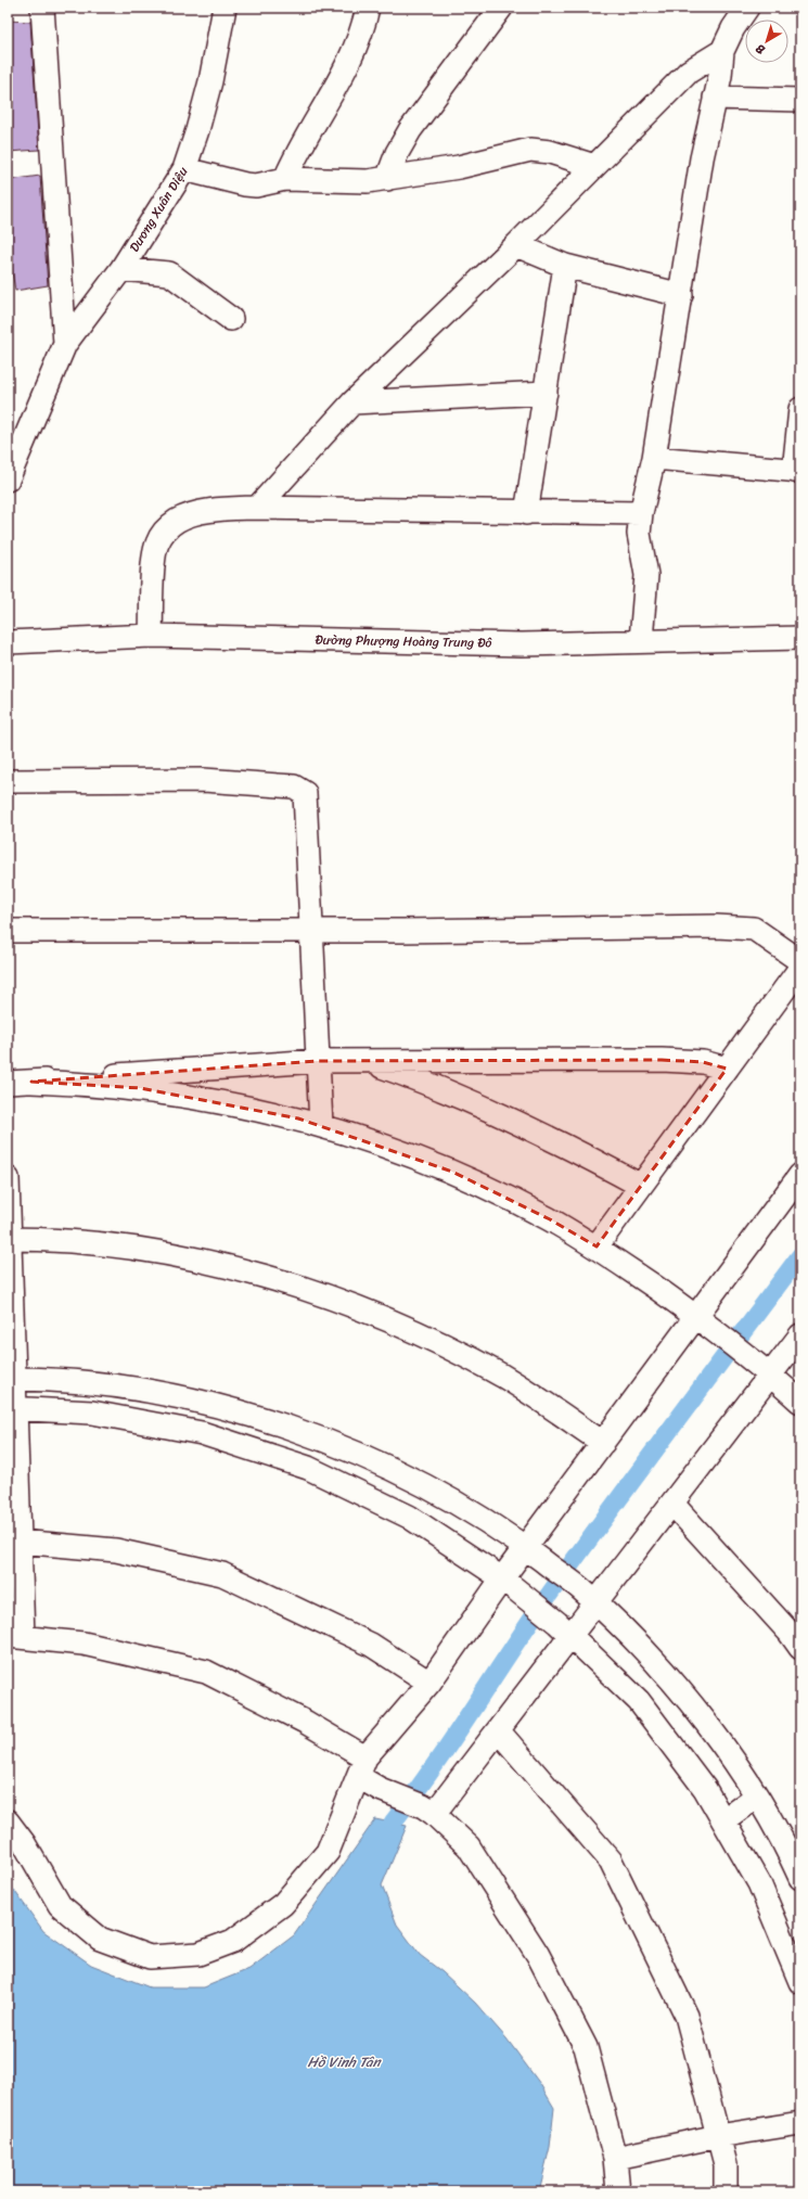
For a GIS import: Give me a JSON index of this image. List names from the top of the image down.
{
  "streets": {
    "street": ["Dương Xuân Diệu", "Đường Phượng Hoàng Trung Đô"]
  },
  "water": ["Hồ Vinh Tân"],
  "north": "bottom left"
}
